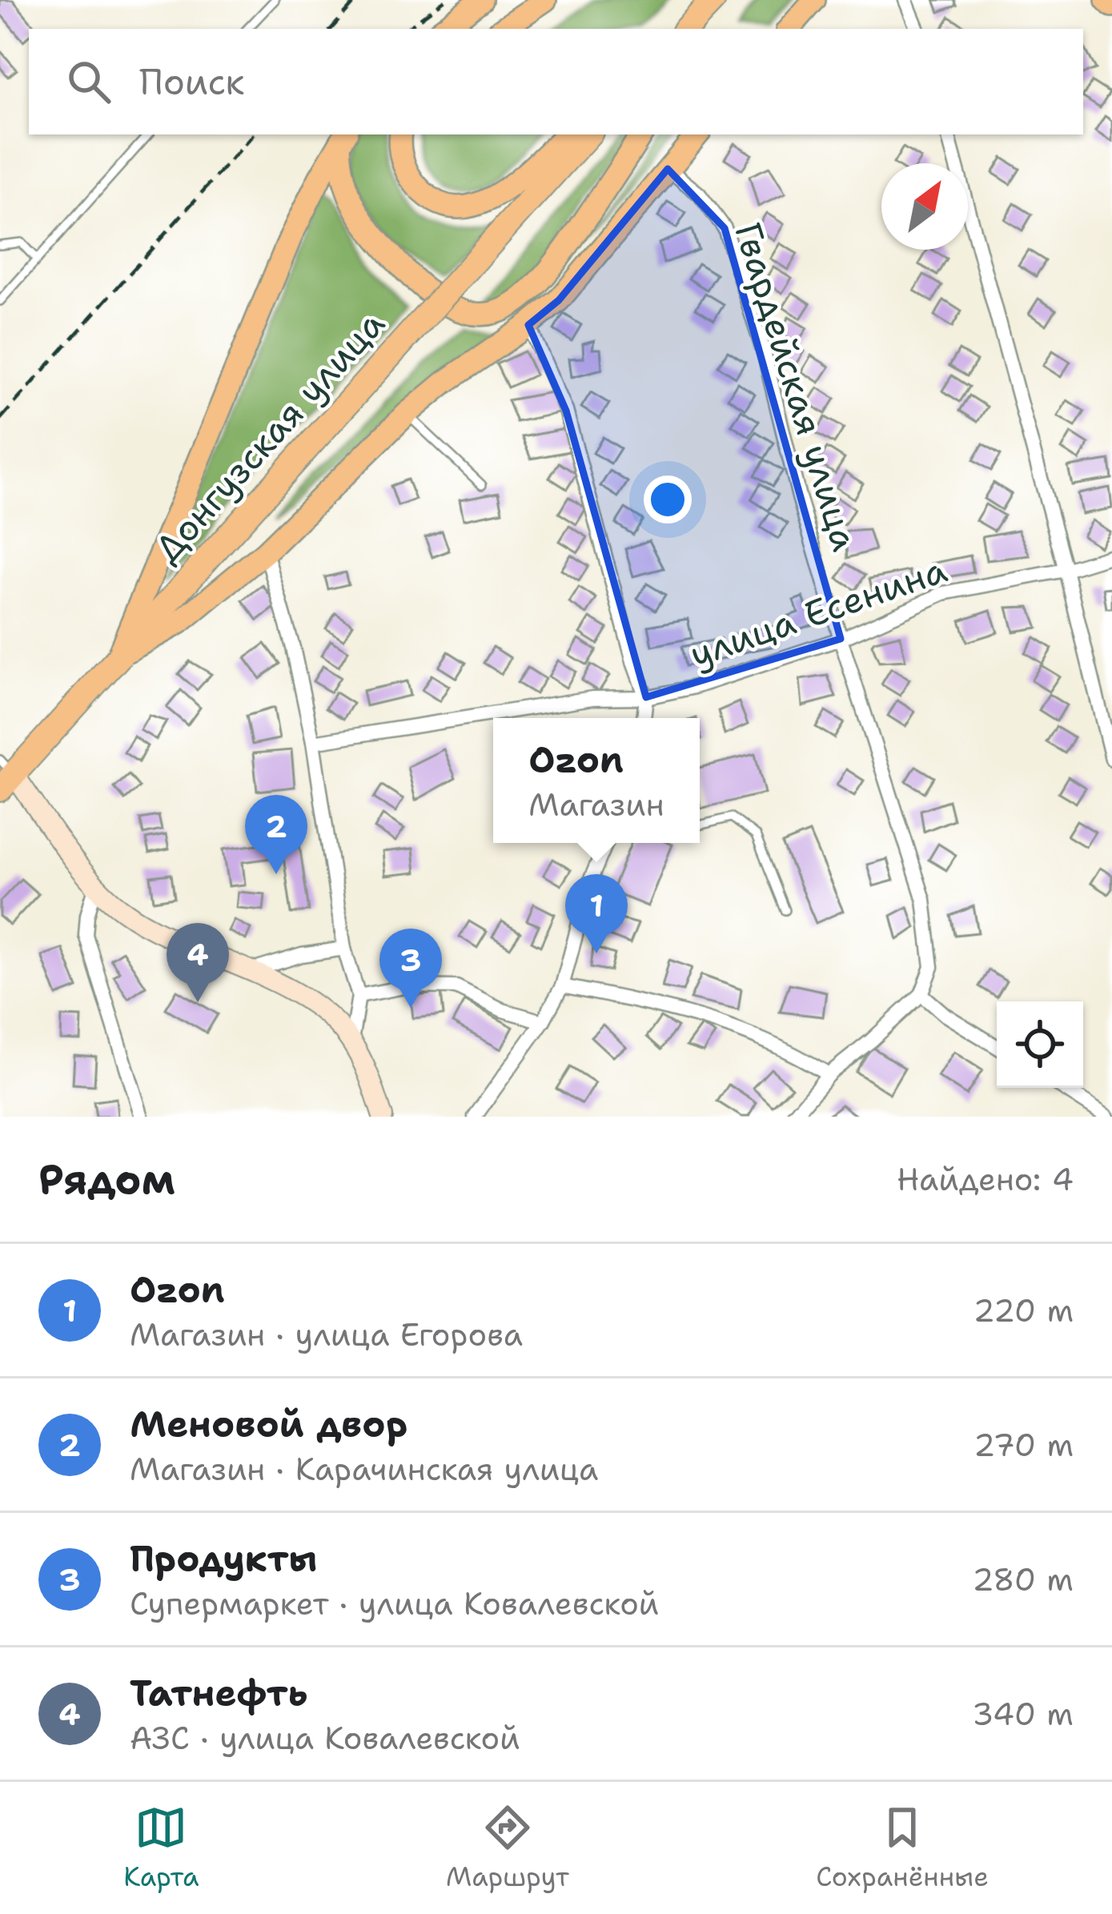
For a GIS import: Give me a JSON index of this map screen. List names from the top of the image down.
{
  "streets": {
    "highway": ["Донгузская улица"],
    "street": ["Гвардейская улица", "улица Есенина"]
  },
  "crossings": [
    ["Гвардейская улица", "улица Есенина"]
  ],
  "north": "top right",
  "page": {
    "search": "Поиск",
    "popup": ["Ozon", "Магазин"],
    "pins": [
      "2",
      "1",
      "4",
      "3"
    ],
    "heading": ["Рядом", "Найдено: 4"],
    "list": [
      {
        "mark": "1",
        "name": "Ozon",
        "note": "Магазин · улица Егорова",
        "value": "220 m"
      },
      {
        "mark": "2",
        "name": "Меновой двор",
        "note": "Магазин · Карачинская улица",
        "value": "270 m"
      },
      {
        "mark": "3",
        "name": "Продукты",
        "note": "Супермаркет · улица Ковалевской",
        "value": "280 m"
      },
      {
        "mark": "4",
        "name": "Татнефть",
        "note": "АЗС · улица Ковалевской",
        "value": "340 m"
      }
    ],
    "nav": ["Карта", "Маршрут", "Сохранённые"]
  }
}
